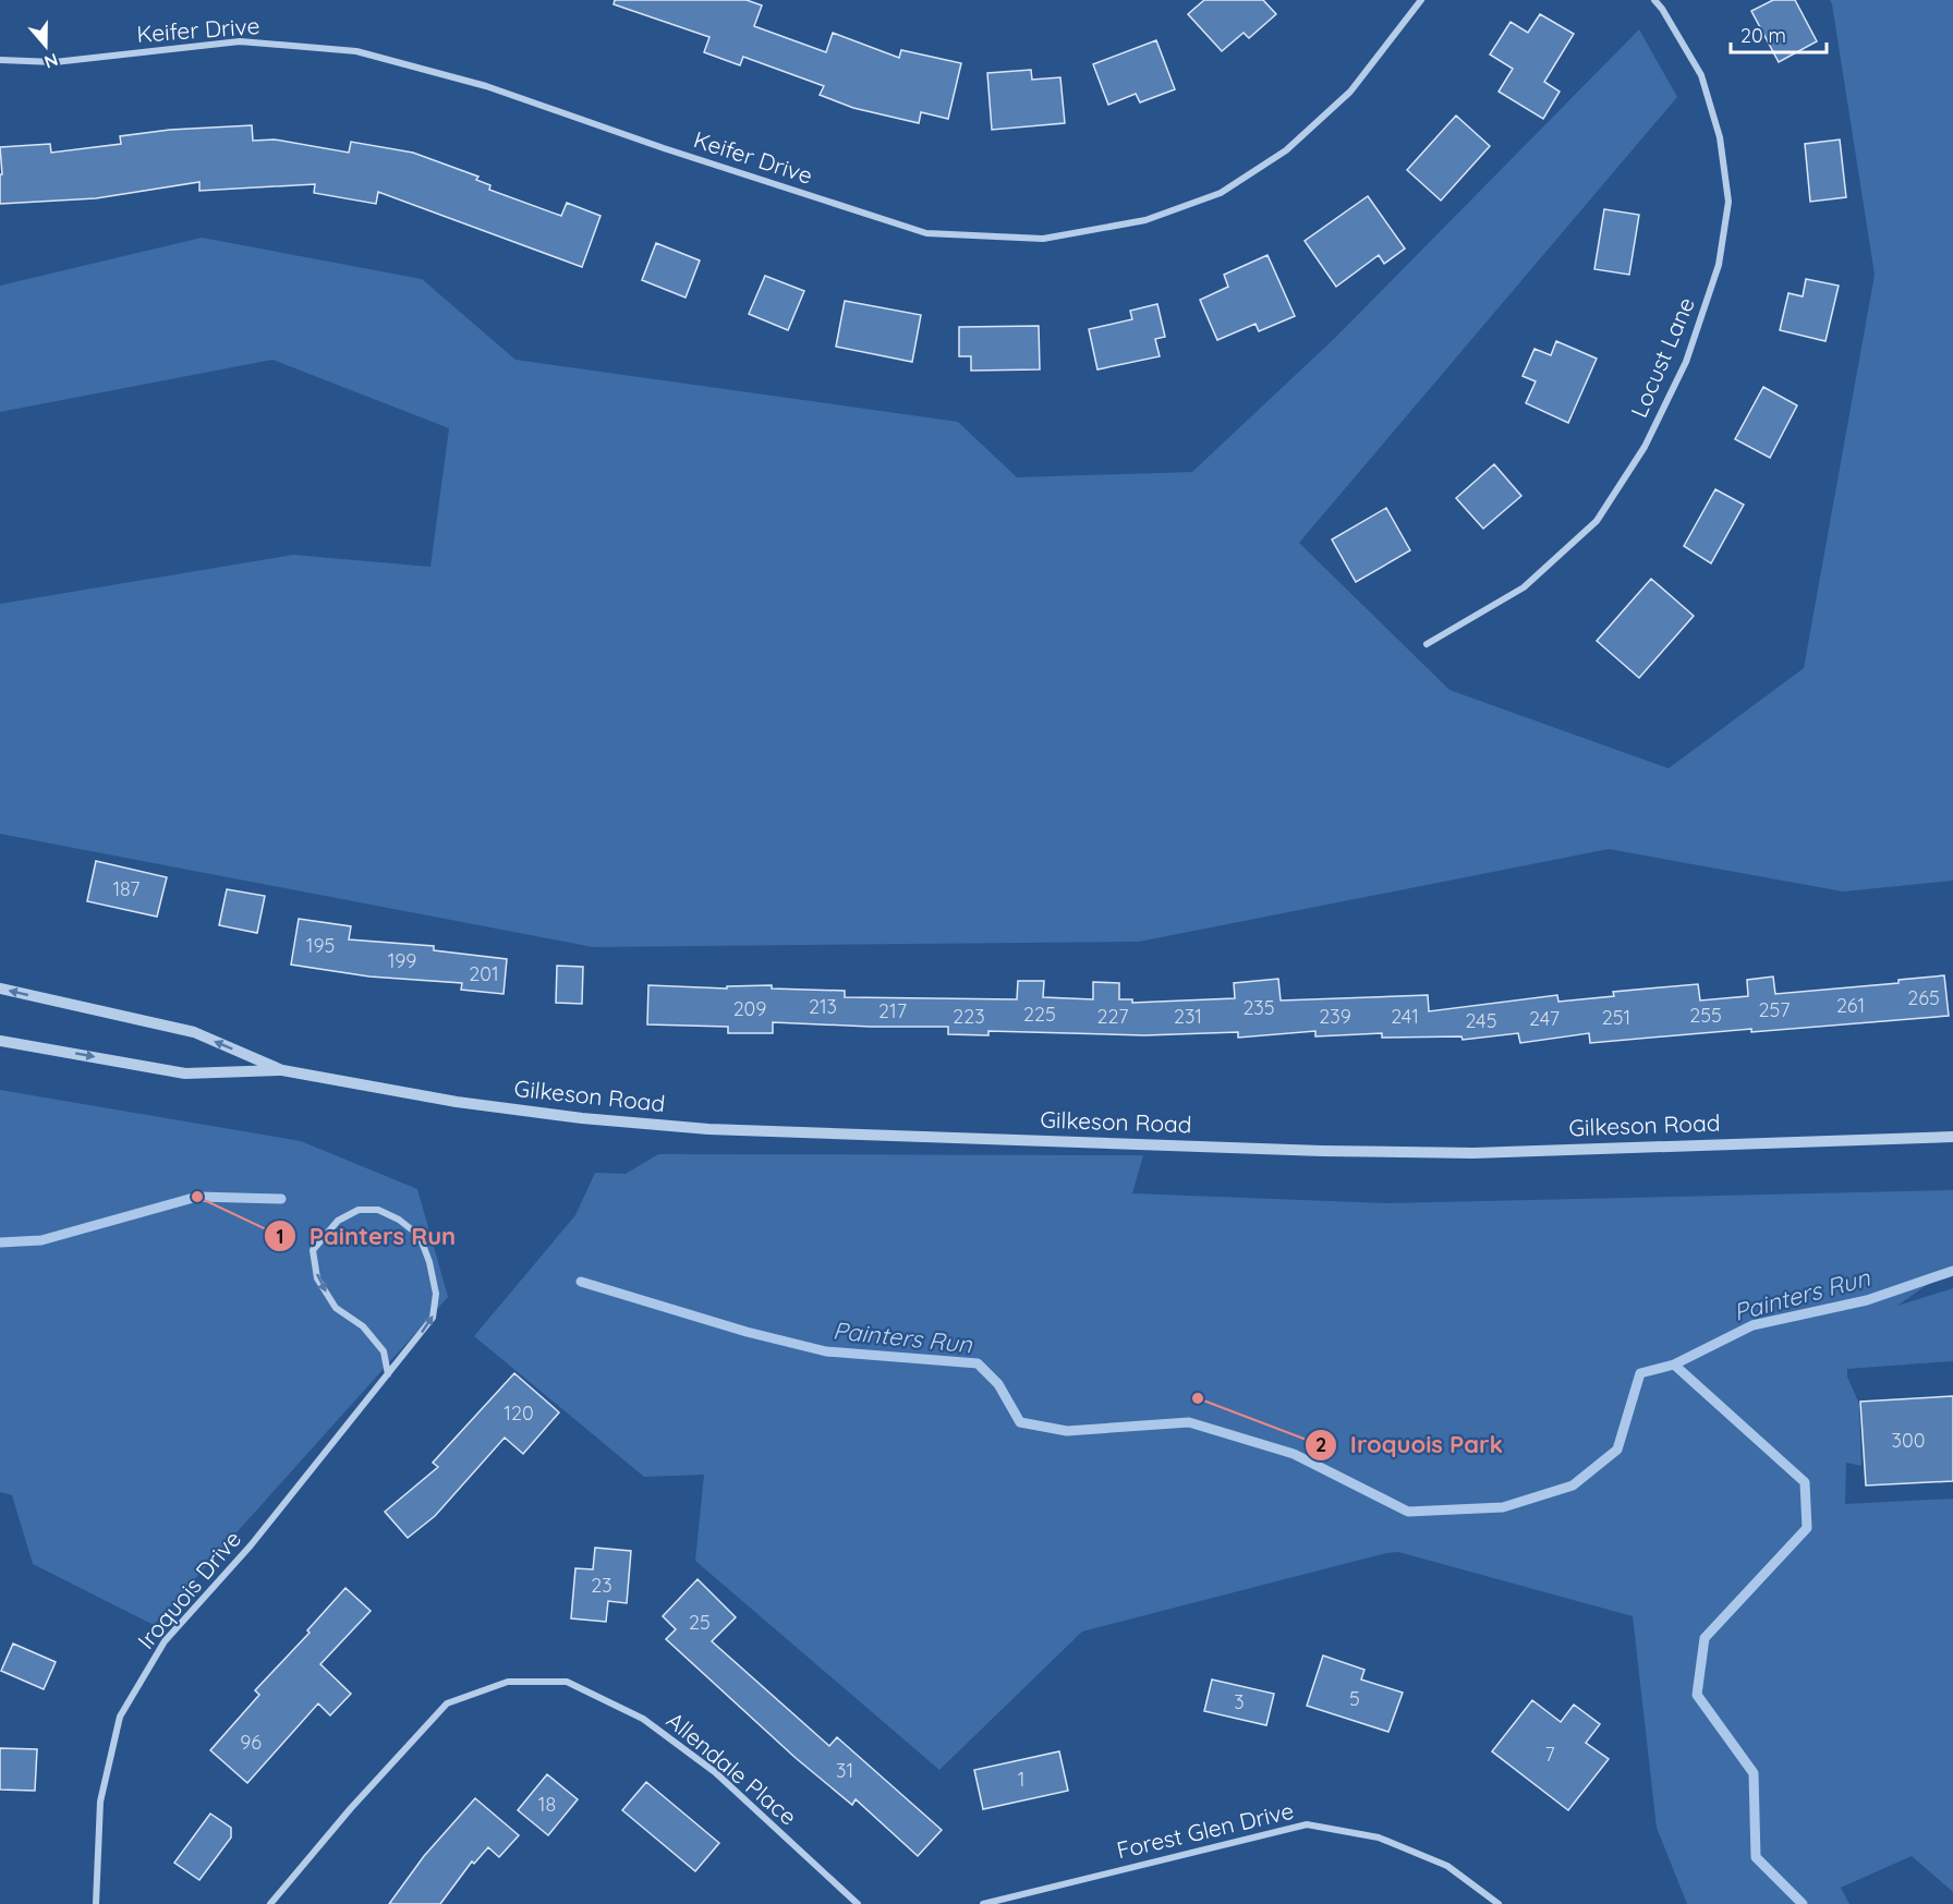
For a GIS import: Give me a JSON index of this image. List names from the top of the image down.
{
  "streets": {
    "street": [
      "Keifer Drive",
      "Locust Lane",
      "Gilkeson Road",
      "Iroquois Drive",
      "Allendale Place",
      "Forest Glen Drive"
    ]
  },
  "water": ["Painters Run"],
  "places": ["Painters Run", "Iroquois Park"],
  "house_numbers": [
    "187",
    "195",
    "199",
    "201",
    "265",
    "261",
    "213",
    "235",
    "209",
    "257",
    "217",
    "225",
    "255",
    "223",
    "227",
    "231",
    "239",
    "241",
    "251",
    "247",
    "245",
    "120",
    "300",
    "23",
    "25",
    "5",
    "3",
    "96",
    "7",
    "31",
    "1",
    "18"
  ],
  "scale_bar": "20 m",
  "north": "bottom"
}
